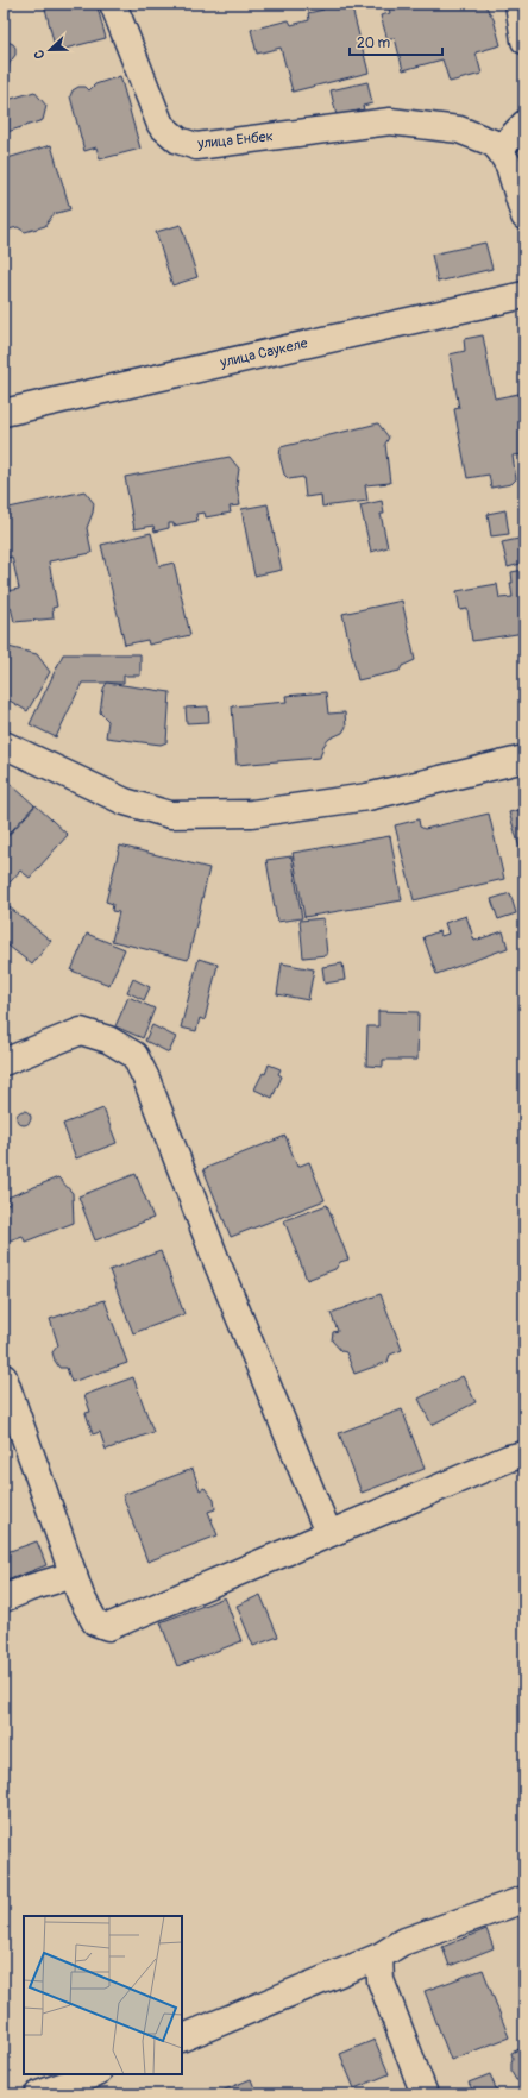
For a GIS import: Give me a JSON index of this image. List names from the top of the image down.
{
  "streets": {
    "street": ["улица Енбек", "улица Саукеле"]
  },
  "scale_bar": "20 m",
  "north": "left"
}
